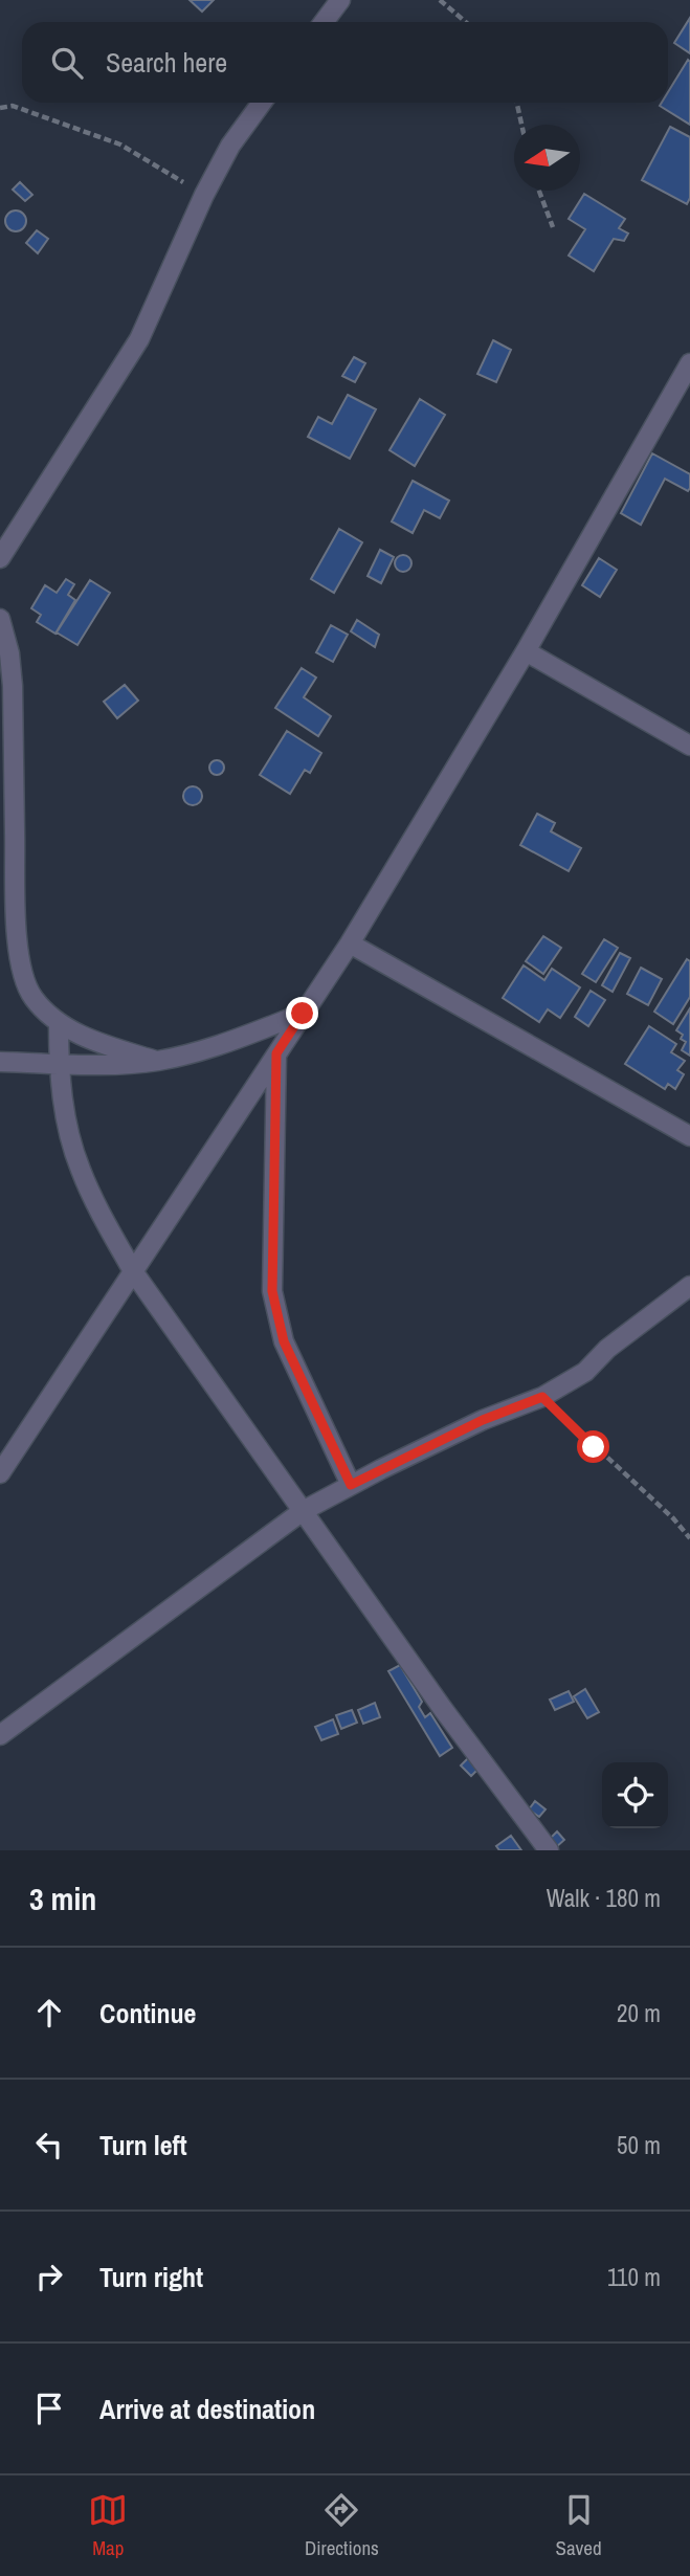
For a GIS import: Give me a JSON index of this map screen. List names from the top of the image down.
{
  "north": "left",
  "page": {
    "search": "Search here",
    "heading": ["3 min", "Walk · 180 m"],
    "list": [
      ["Continue", "20 m"],
      ["Turn left", "50 m"],
      ["Turn right", "110 m"],
      "Arrive at destination"
    ],
    "nav": ["Map", "Directions", "Saved"]
  }
}
